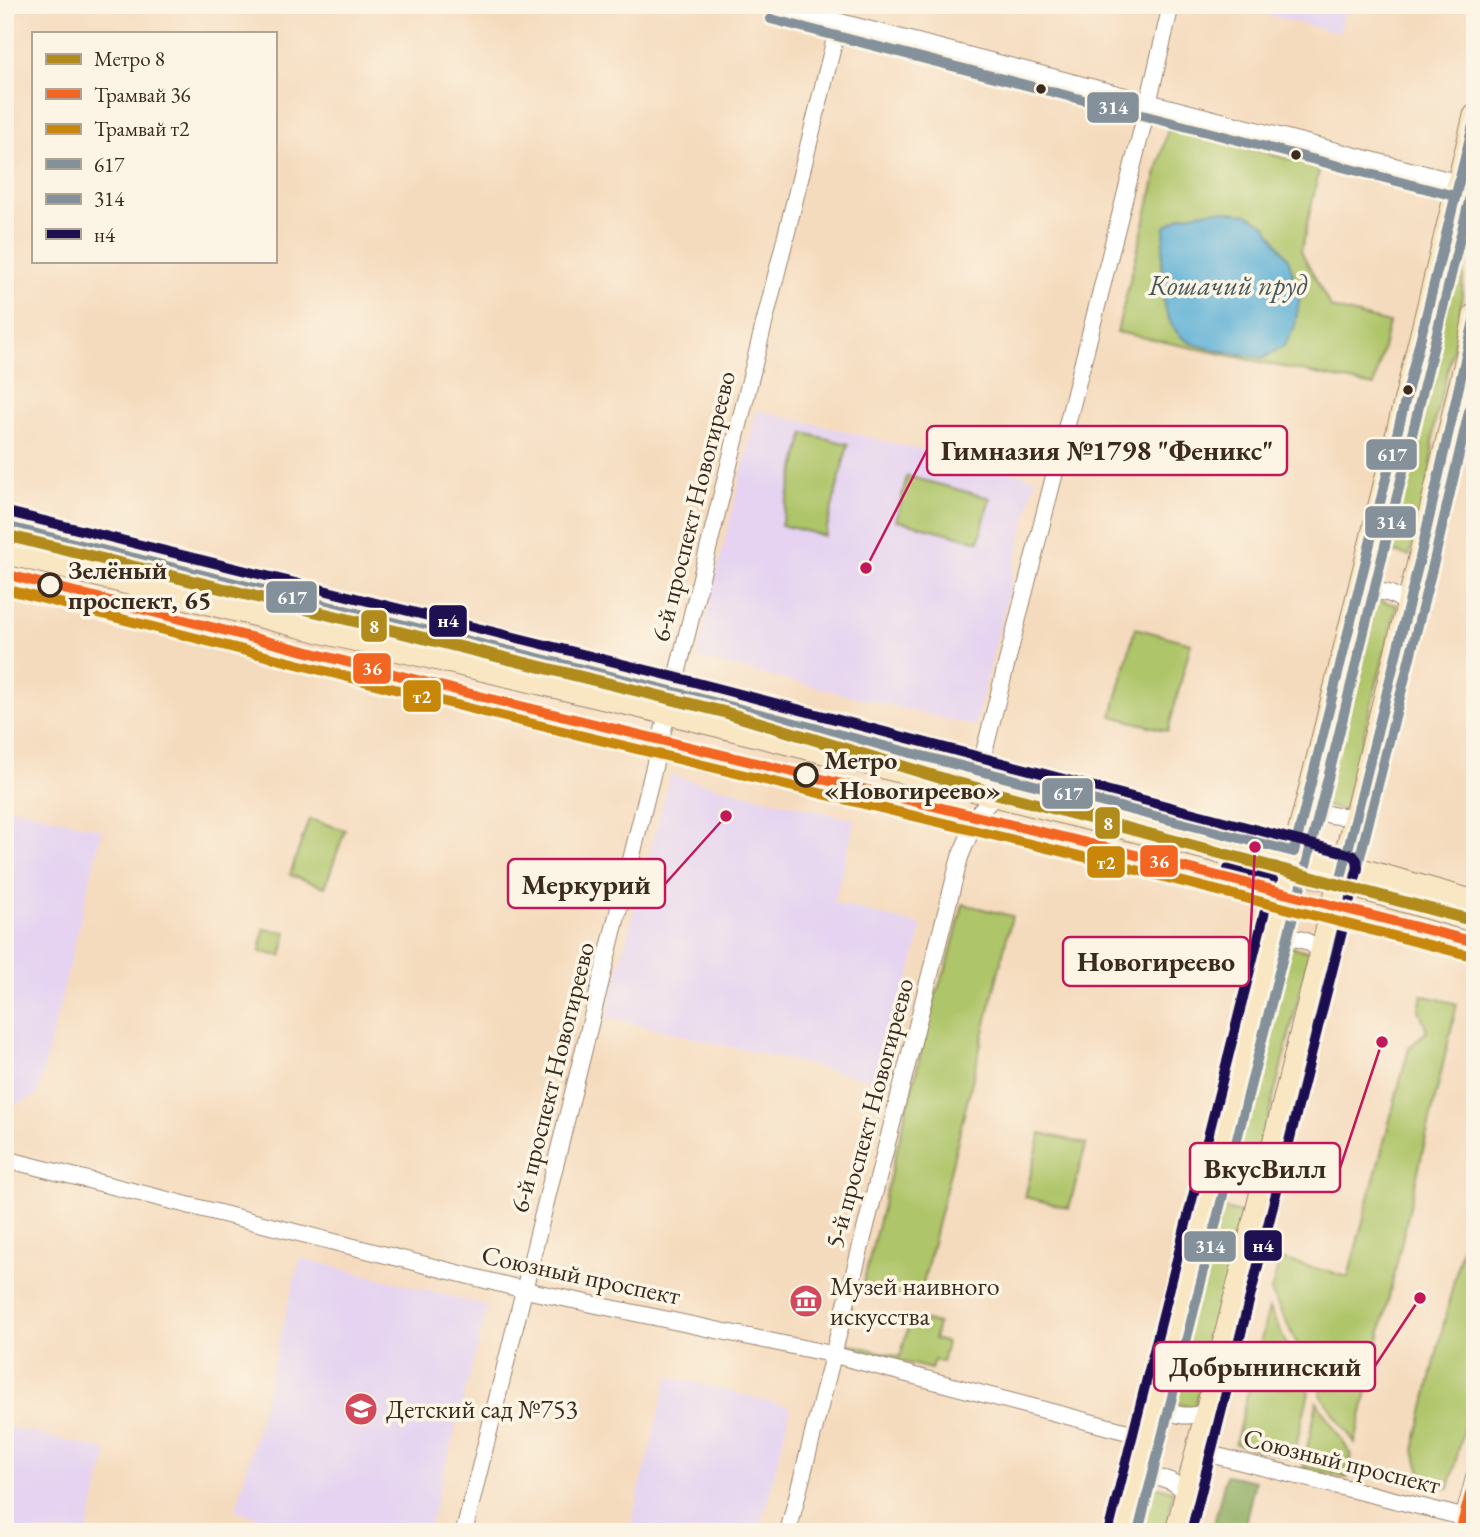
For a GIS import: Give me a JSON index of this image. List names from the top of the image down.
{
  "streets": {
    "street": ["6-й проспект Новогиреево", "5-й проспект Новогиреево", "Союзный проспект"]
  },
  "crossings": [
    ["6-й проспект Новогиреево", "Союзный проспект"],
    ["5-й проспект Новогиреево", "Союзный проспект"]
  ],
  "water": ["Кошачий пруд"],
  "places": {
    "other": [
      "Гимназия №1798 \"Феникс\"",
      "Зелёный проспект, 65",
      "Метро «Новогиреево»",
      "Меркурий",
      "Новогиреево",
      "ВкусВилл",
      "Добрынинский"
    ],
    "museum": ["Музей наивного искусства"],
    "school or university": ["Детский сад №753"]
  },
  "lines": [
    "transit line 314",
    "transit line 617",
    "transit line н4",
    "metro line 8",
    "tram line 36",
    "tram line т2"
  ],
  "legend": [
    "Метро 8",
    "Трамвай 36",
    "Трамвай т2",
    "617",
    "314",
    "н4"
  ]
}
